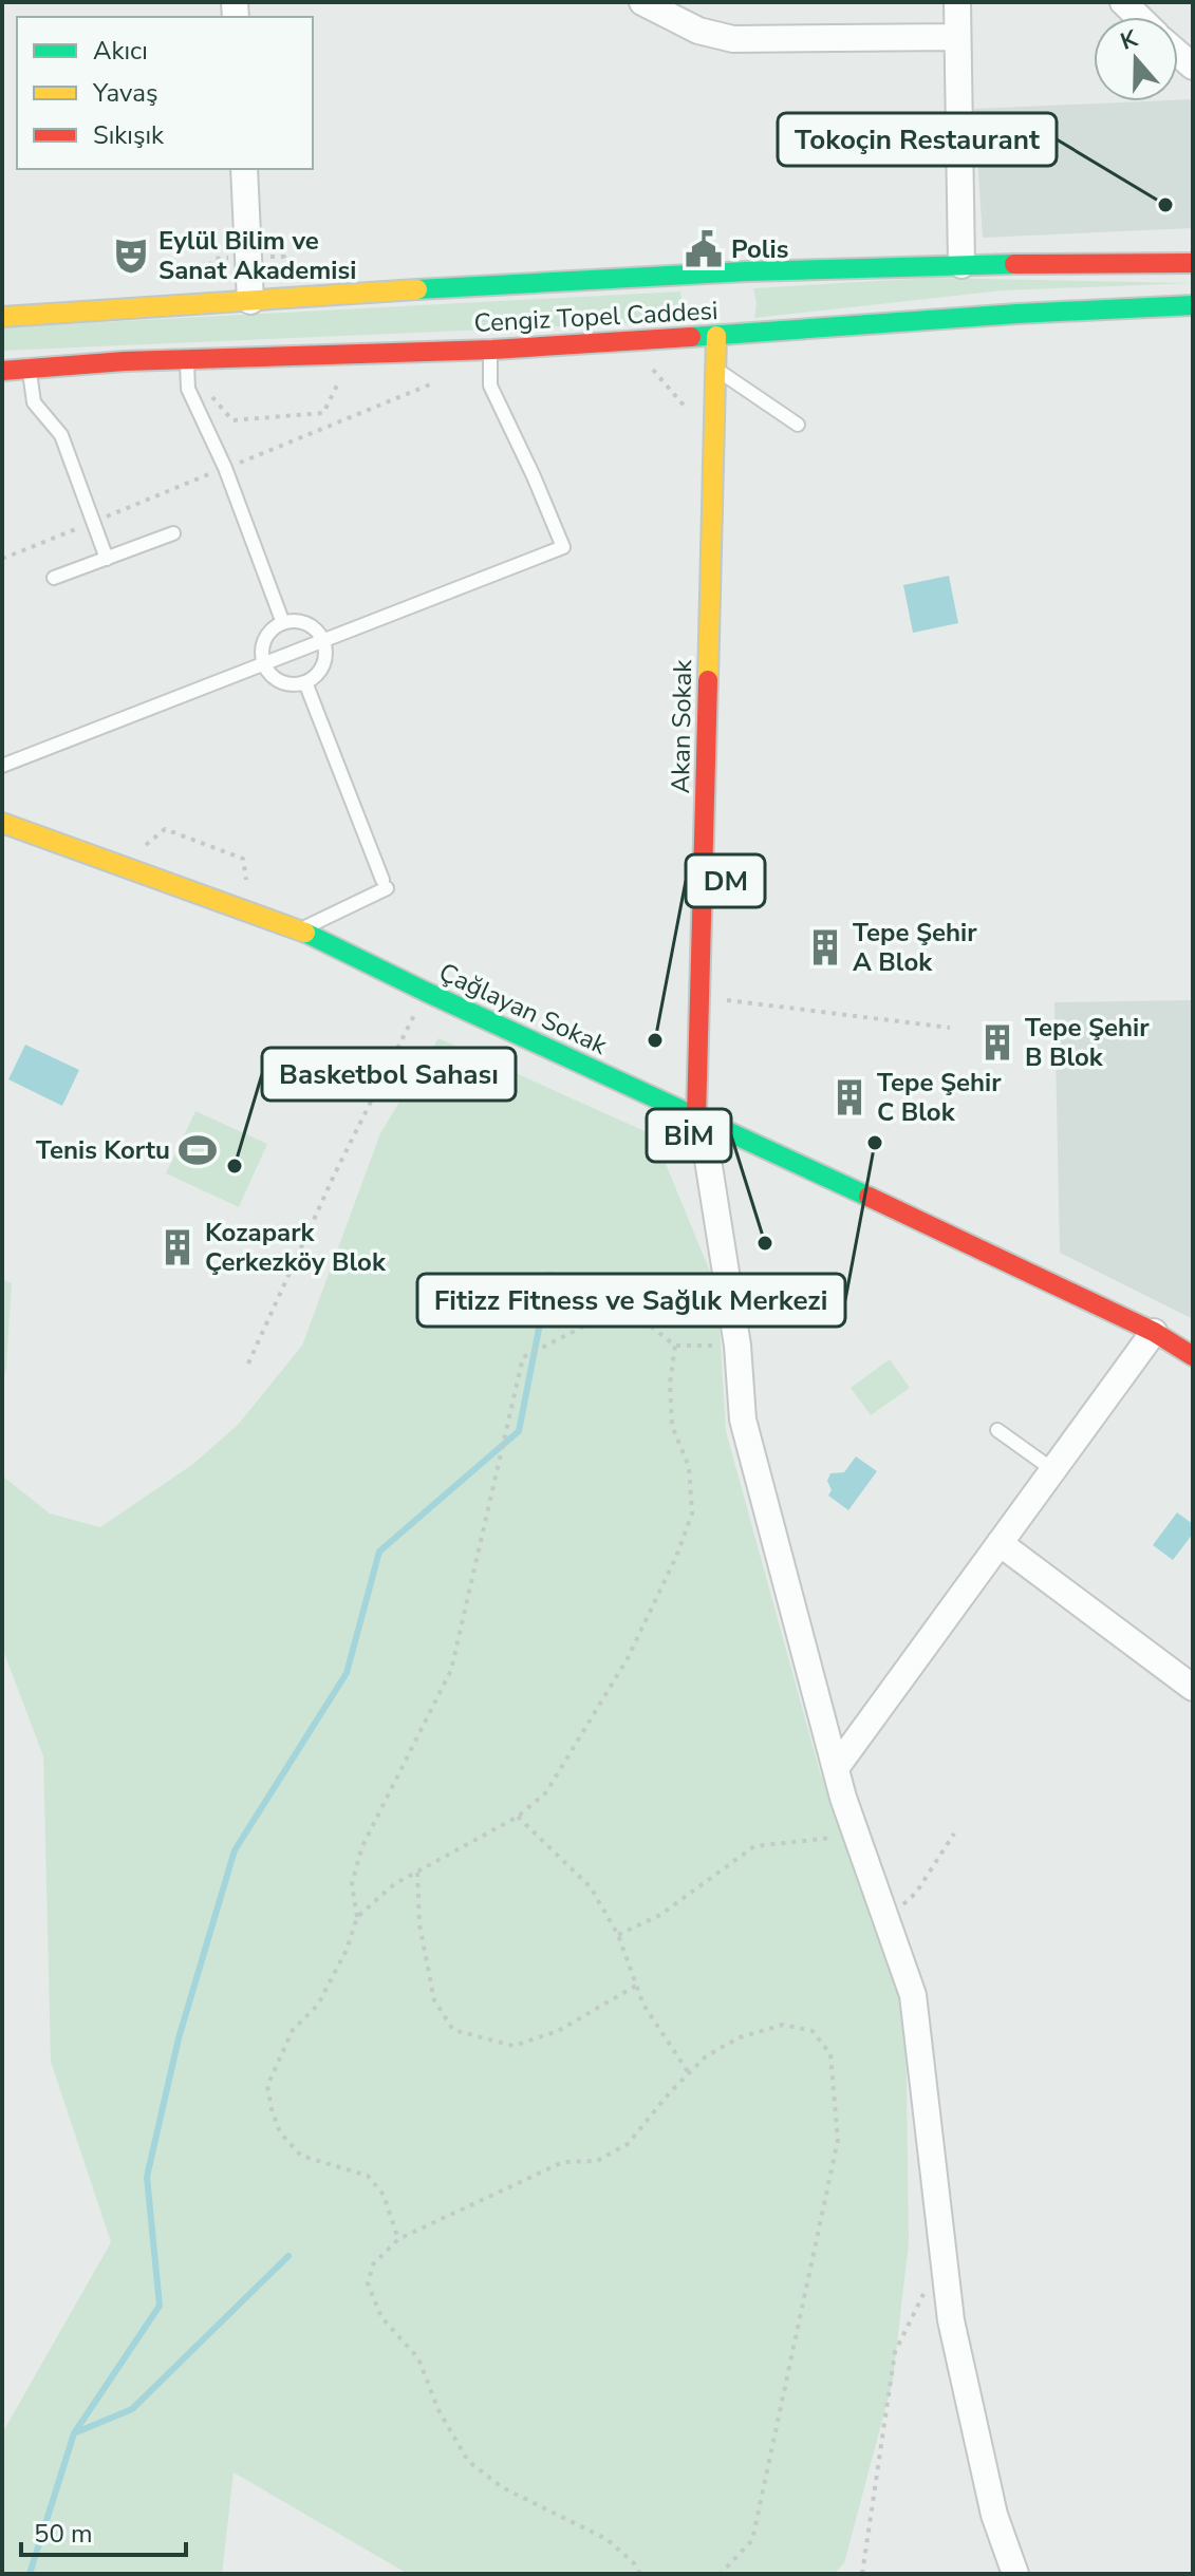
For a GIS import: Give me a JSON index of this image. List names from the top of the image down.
{
  "streets": {
    "main road": ["Cengiz Topel Caddesi", "Akan Sokak", "Çağlayan Sokak"]
  },
  "crossings": [
    ["Cengiz Topel Caddesi", "Akan Sokak"],
    ["Akan Sokak", "Çağlayan Sokak"]
  ],
  "places": {
    "other": [
      "Tokoçin Restaurant",
      "DM",
      "Fitizz Fitness ve Sağlık Merkezi",
      "Basketbol Sahası",
      "BİM"
    ],
    "public building": ["Polis"],
    "theatre": ["Eylül Bilim ve Sanat Akademisi"],
    "building": [
      "Tepe Şehir A Blok",
      "Tepe Şehir B Blok",
      "Tepe Şehir C Blok",
      "Kozapark Çerkezköy Blok"
    ],
    "sports": ["Tenis Kortu"]
  },
  "legend": ["Akıcı", "Yavaş", "Sıkışık"],
  "scale_bar": "50 m",
  "north": "top"
}
